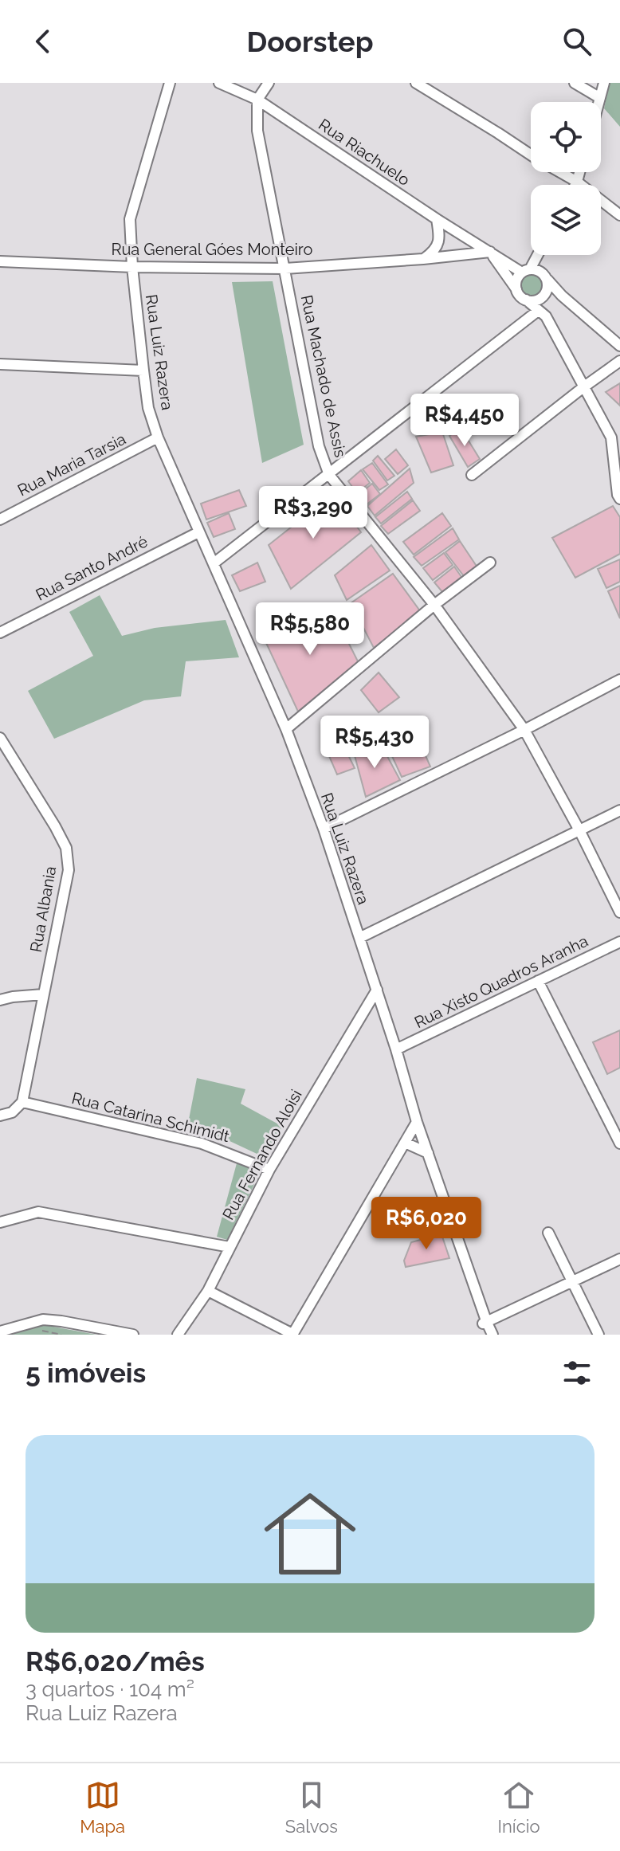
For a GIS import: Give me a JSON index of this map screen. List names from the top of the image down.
{
  "streets": {
    "street": [
      "Rua Riachuelo",
      "Rua General Góes Monteiro",
      "Rua Luiz Razera",
      "Rua Machado de Assis",
      "Rua Maria Tarsia",
      "Rua Santo André",
      "Rua Albania",
      "Rua Xisto Quadros Aranha",
      "Rua Catarina Schimidt",
      "Rua Fernando Aloisi"
    ]
  },
  "crossings": [
    ["Rua Riachuelo", "Rua General Góes Monteiro"],
    ["Rua Riachuelo", "Rua Machado de Assis"],
    ["Rua General Góes Monteiro", "Rua Luiz Razera"],
    ["Rua General Góes Monteiro", "Rua Machado de Assis"],
    ["Rua Luiz Razera", "Rua Maria Tarsia"],
    ["Rua Luiz Razera", "Rua Santo André"],
    ["Rua Luiz Razera", "Rua Xisto Quadros Aranha"],
    ["Rua Luiz Razera", "Rua Fernando Aloisi"],
    ["Rua Albania", "Rua Catarina Schimidt"],
    ["Rua Catarina Schimidt", "Rua Fernando Aloisi"]
  ],
  "page": {
    "header": "Doorstep",
    "price": [
      "R$4,450",
      "R$3,290",
      "R$5,580",
      "R$5,430",
      "R$6,020"
    ],
    "heading": "5 imóveis",
    "list": [
      {
        "name": "R$6,020/mês",
        "note": "3 quartos · 104 m² · Rua Luiz Razera"
      }
    ],
    "tabs": ["Mapa", "Salvos", "Início"]
  }
}
